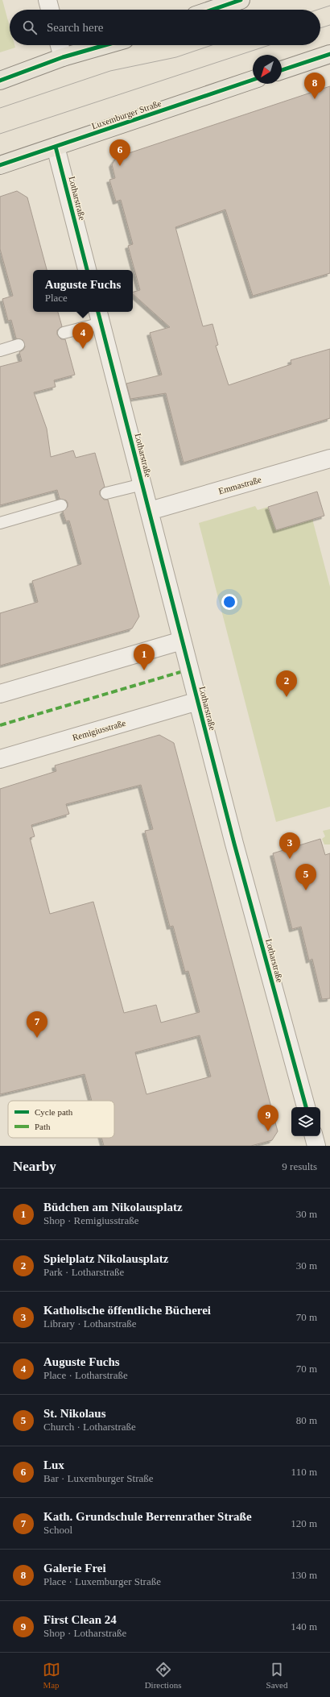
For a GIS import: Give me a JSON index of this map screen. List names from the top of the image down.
{
  "streets": {
    "main road": ["Luxemburger Straße"],
    "street": ["Lotharstraße", "Emmastraße", "Remigiusstraße"]
  },
  "crossings": [
    ["Luxemburger Straße", "Lotharstraße"],
    ["Lotharstraße", "Emmastraße"],
    ["Lotharstraße", "Remigiusstraße"]
  ],
  "legend": ["Cycle path", "Path"],
  "north": "bottom left",
  "page": {
    "search": "Search here",
    "pins": [
      "8",
      "6",
      "4",
      "1",
      "2",
      "3",
      "5",
      "7",
      "9"
    ],
    "popup": ["Auguste Fuchs", "Place"],
    "heading": ["Nearby", "9 results"],
    "list": [
      {
        "mark": "1",
        "name": "Büdchen am Nikolausplatz",
        "note": "Shop · Remigiusstraße",
        "value": "30 m"
      },
      {
        "mark": "2",
        "name": "Spielplatz Nikolausplatz",
        "note": "Park · Lotharstraße",
        "value": "30 m"
      },
      {
        "mark": "3",
        "name": "Katholische öffentliche Bücherei",
        "note": "Library · Lotharstraße",
        "value": "70 m"
      },
      {
        "mark": "4",
        "name": "Auguste Fuchs",
        "note": "Place · Lotharstraße",
        "value": "70 m"
      },
      {
        "mark": "5",
        "name": "St. Nikolaus",
        "note": "Church · Lotharstraße",
        "value": "80 m"
      },
      {
        "mark": "6",
        "name": "Lux",
        "note": "Bar · Luxemburger Straße",
        "value": "110 m"
      },
      {
        "mark": "7",
        "name": "Kath. Grundschule Berrenrather Straße",
        "note": "School",
        "value": "120 m"
      },
      {
        "mark": "8",
        "name": "Galerie Frei",
        "note": "Place · Luxemburger Straße",
        "value": "130 m"
      },
      {
        "mark": "9",
        "name": "First Clean 24",
        "note": "Shop · Lotharstraße",
        "value": "140 m"
      }
    ],
    "nav": ["Map", "Directions", "Saved"]
  }
}
